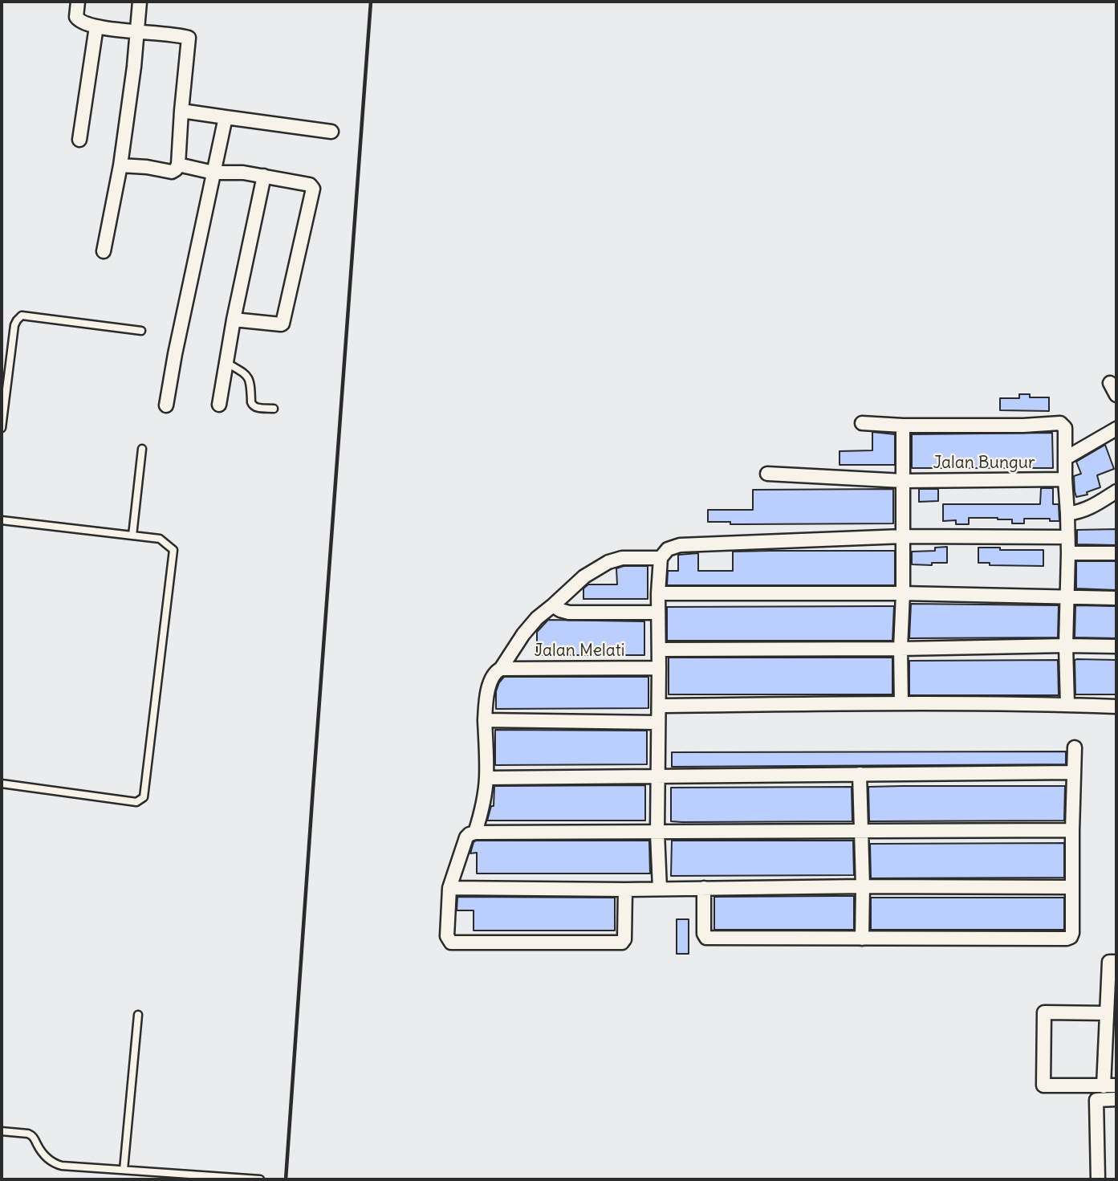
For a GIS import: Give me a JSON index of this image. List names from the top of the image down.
{
  "streets": {
    "street": ["Jalan Bungur", "Jalan Melati"]
  }
}
